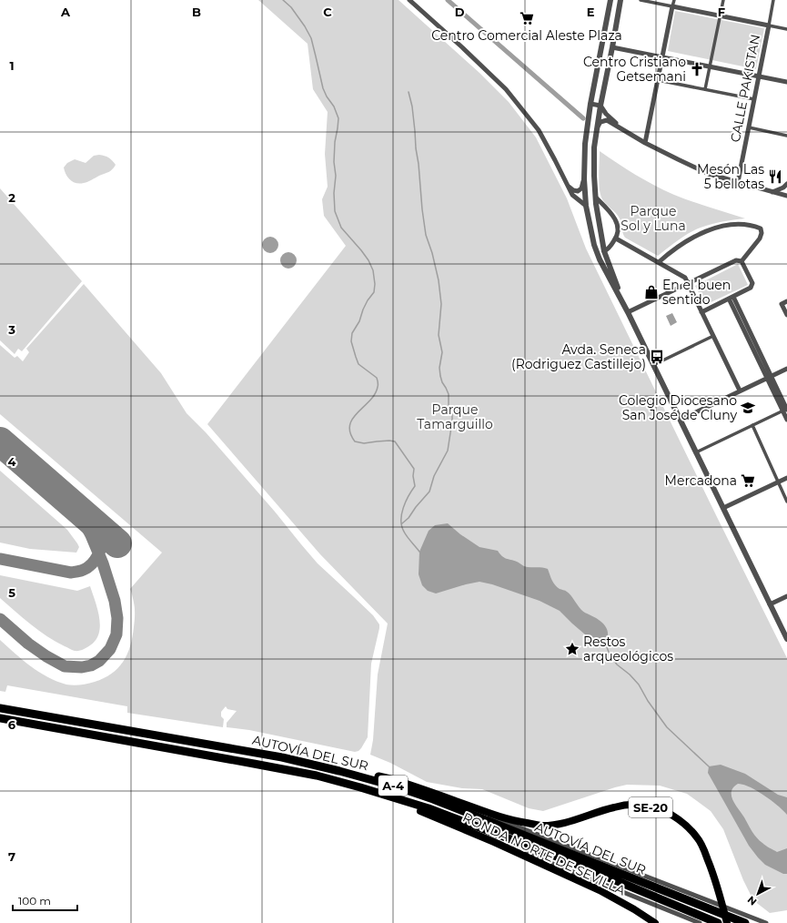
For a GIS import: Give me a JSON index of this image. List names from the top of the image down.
{
  "streets": {
    "highway": [
      "AUTOVÍA DEL SUR",
      "A-4",
      "SE-20",
      "RONDA NORTE DE SEVILLA"
    ],
    "street": ["CALLE PAKISTAN"]
  },
  "parks": ["Parque Sol y Luna", "Parque Tamarguillo"],
  "places": {
    "supermarket": ["Centro Comercial Aleste Plaza", "Mercadona"],
    "church": ["Centro Cristiano Getsemani"],
    "restaurant": ["Mesón Las 5 bellotas"],
    "shop": ["En el buen sentido"],
    "bus stop": ["Avda. Seneca (Rodriguez Castillejo)"],
    "school or university": ["Colegio Diocesano San José de Cluny"],
    "place": ["Restos arqueológicos"]
  },
  "scale_bar": "100 m",
  "north": "bottom left",
  "grid": {
    "columns": [
      "A",
      "B",
      "C",
      "D",
      "E",
      "F"
    ],
    "rows": [
      "1",
      "2",
      "3",
      "4",
      "5",
      "6",
      "7"
    ]
  }
}
